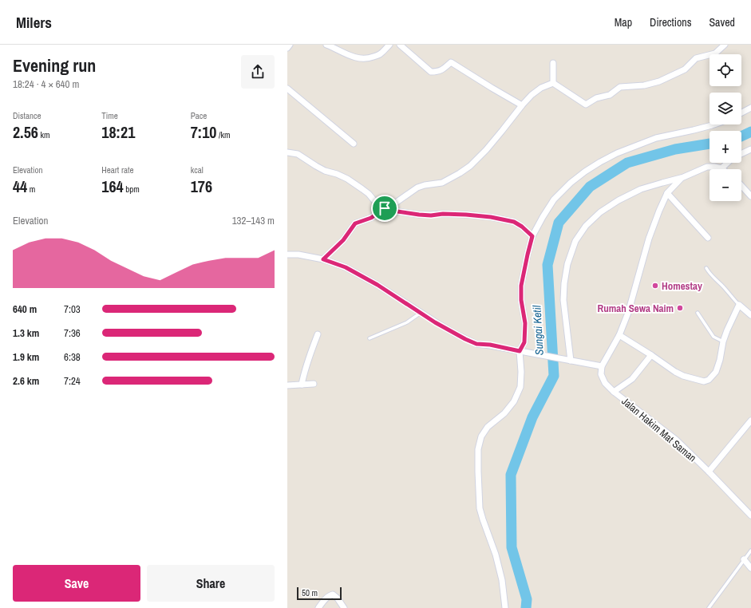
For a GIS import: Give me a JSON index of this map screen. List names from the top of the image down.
{
  "streets": {
    "street": ["Jalan Hakim Mat Saman"]
  },
  "water": ["Sungai Ketil"],
  "places": ["Homestay", "Rumah Sewa Naim"],
  "scale_bar": "50 m",
  "page": {
    "header": "Milers",
    "nav": ["Map", "Directions", "Saved"],
    "heading": ["Evening run", "18:24 · 4 × 640 m"],
    "map_buttons": ["+", "−"],
    "stats": [
      ["Distance", "2.56 km"],
      ["Time", "18:21"],
      ["Pace", "7:10 /km"],
      ["Elevation", "44 m"],
      ["Heart rate", "164 bpm"],
      ["kcal", "176"]
    ],
    "chart": ["Elevation", "132–143 m"],
    "list": [
      {
        "name": "640 m",
        "note": "7:03"
      },
      {
        "name": "1.3 km",
        "note": "7:36"
      },
      {
        "name": "1.9 km",
        "note": "6:38"
      },
      {
        "name": "2.6 km",
        "note": "7:24"
      }
    ],
    "buttons": ["Save", "Share"],
    "scale": "50 m"
  }
}
